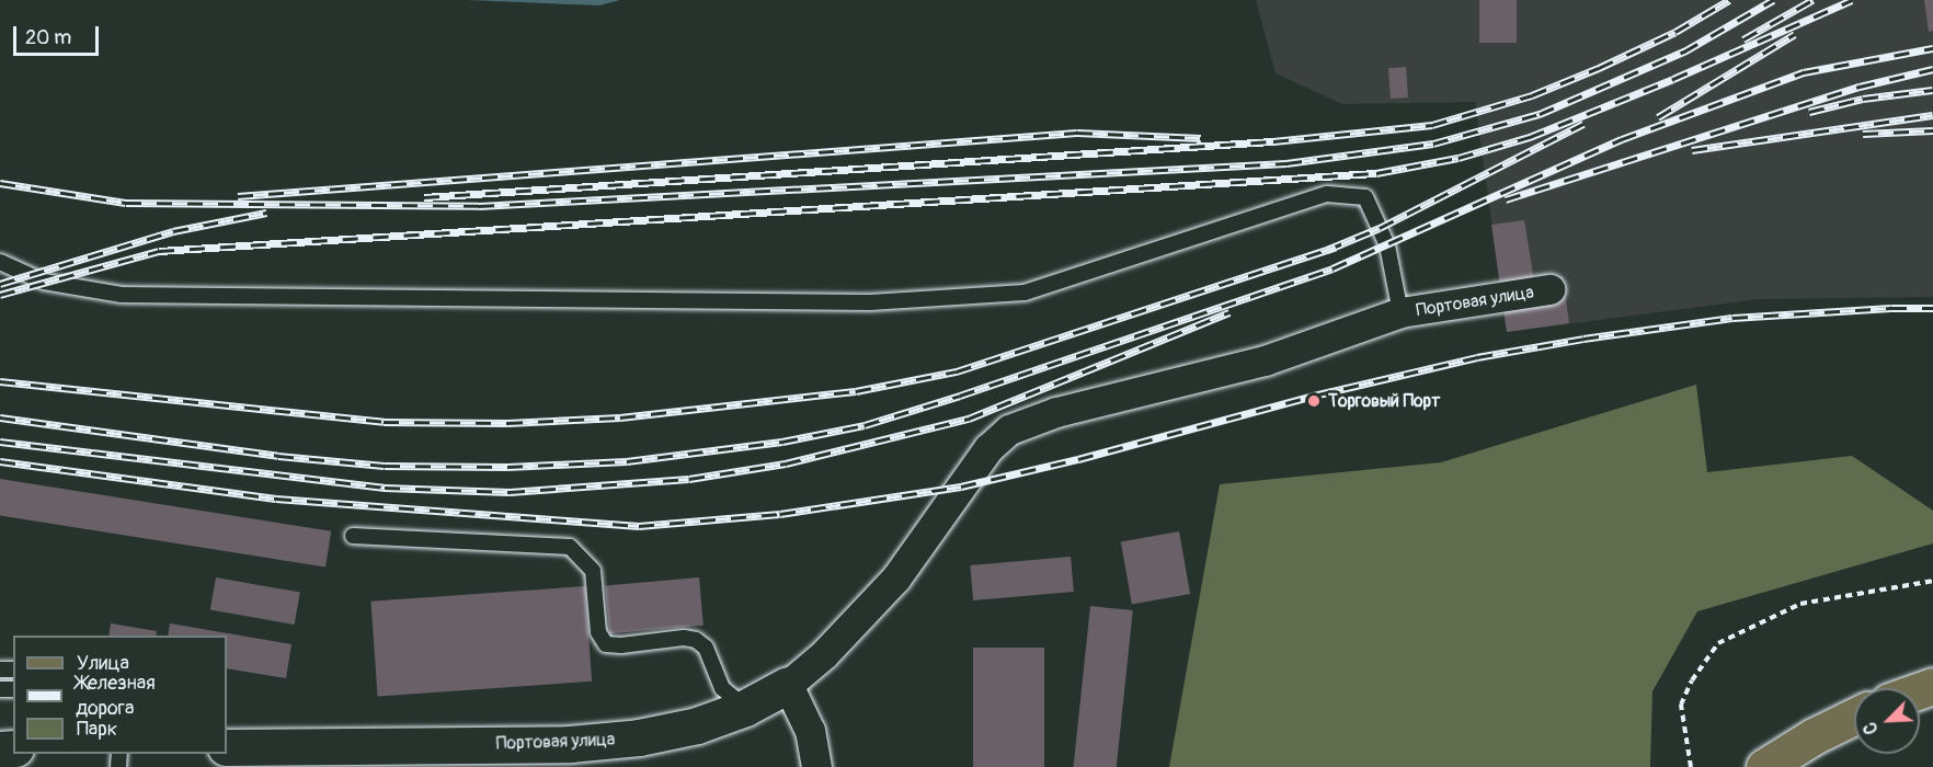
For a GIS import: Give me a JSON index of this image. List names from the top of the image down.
{
  "streets": {
    "street": ["Портовая улица"]
  },
  "places": ["Торговый Порт"],
  "legend": ["Улица", "Железная дорога", "Парк"],
  "scale_bar": "20 m",
  "north": "bottom left"
}
